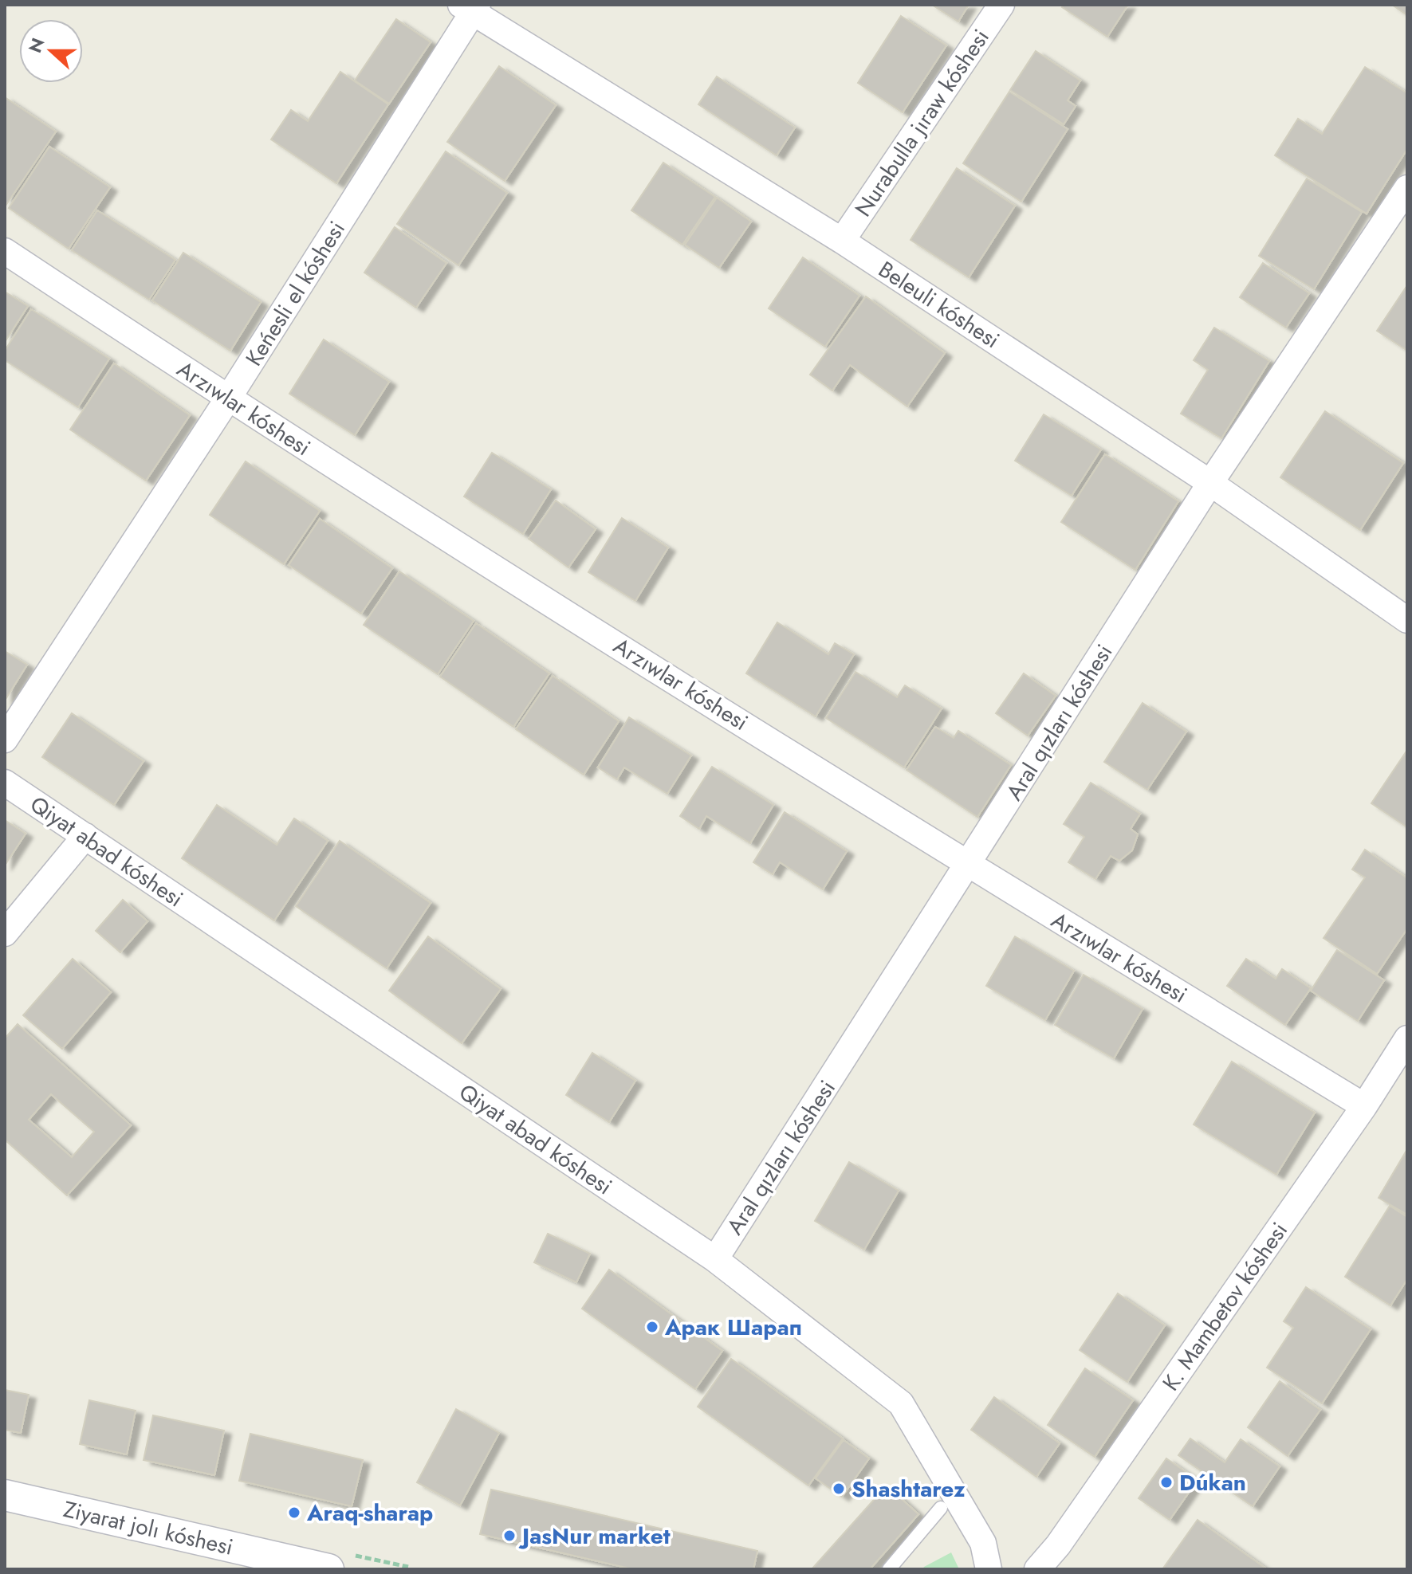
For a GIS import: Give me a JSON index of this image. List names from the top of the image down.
{
  "streets": {
    "street": [
      "Nurabulla jıraw kóshesi",
      "Keńesli el kóshesi",
      "Beleuli kóshesi",
      "Arzıwlar kóshesi",
      "Aral qızları kóshesi",
      "Qiyat abad kóshesi",
      "K. Mambetov kóshesi",
      "Ziyarat jolı kóshesi"
    ]
  },
  "crossings": [
    ["Nurabulla jıraw kóshesi", "Beleuli kóshesi"],
    ["Keńesli el kóshesi", "Beleuli kóshesi"],
    ["Keńesli el kóshesi", "Arzıwlar kóshesi"],
    ["Beleuli kóshesi", "Aral qızları kóshesi"],
    ["Arzıwlar kóshesi", "Aral qızları kóshesi"],
    ["Arzıwlar kóshesi", "K. Mambetov kóshesi"],
    ["Aral qızları kóshesi", "Qiyat abad kóshesi"]
  ],
  "places": [
    "Арак Шарап",
    "Dúkan",
    "Shashtarez",
    "Araq-sharap",
    "JasNur market"
  ],
  "north": "left"
}
